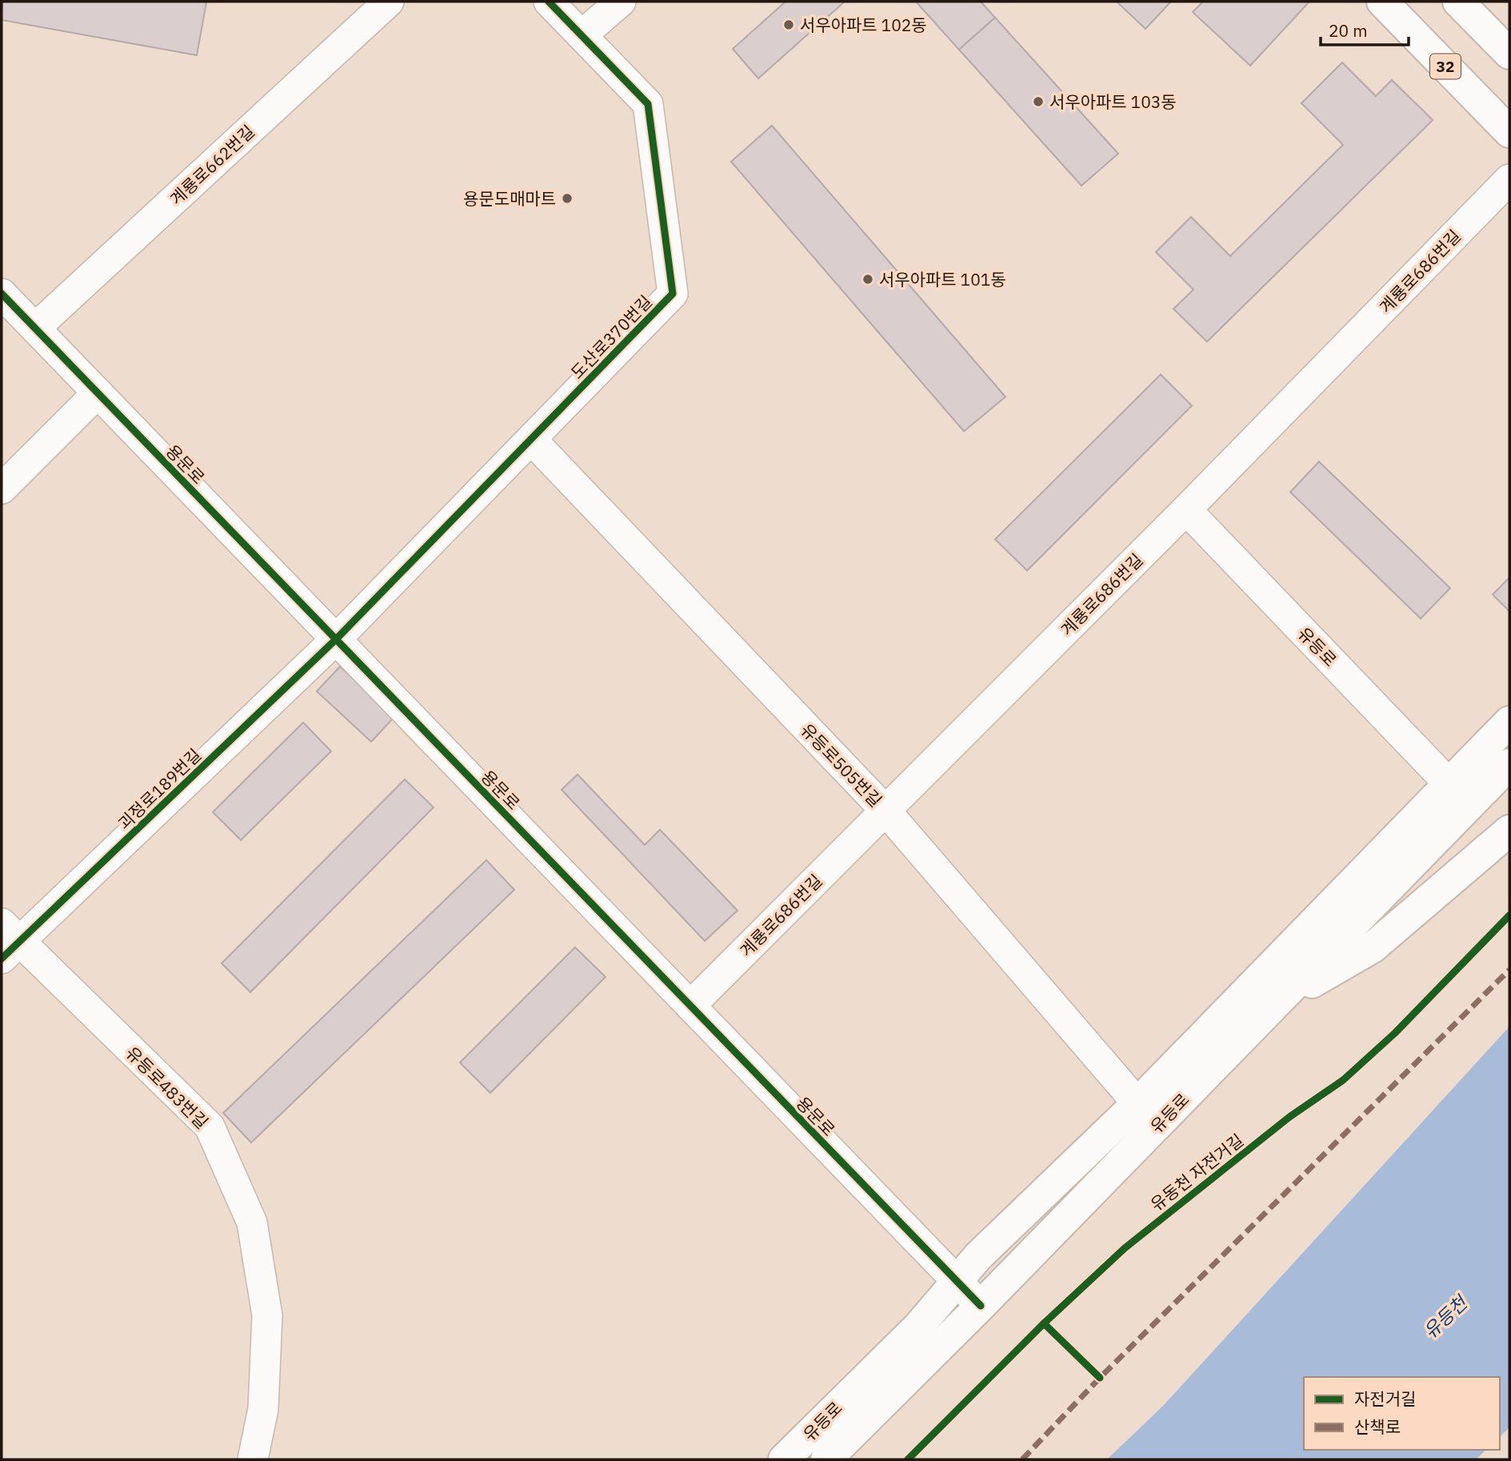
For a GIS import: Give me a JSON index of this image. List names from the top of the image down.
{
  "streets": {
    "main road": ["32", "유등로"],
    "street": [
      "계룡로662번길",
      "계룡로686번길",
      "도산로370번길",
      "용문로",
      "유등로505번길",
      "괴정로189번길",
      "유등로483번길"
    ],
    "cycle path": ["유동천 자전거길"]
  },
  "crossings": [
    ["계룡로662번길", "용문로"],
    ["계룡로686번길", "용문로"],
    ["계룡로686번길", "유등로"],
    ["계룡로686번길", "유등로505번길"],
    ["도산로370번길", "용문로"],
    ["도산로370번길", "유등로505번길"],
    ["도산로370번길", "괴정로189번길"],
    ["용문로", "유등로"],
    ["용문로", "괴정로189번길"],
    ["유등로", "유등로505번길"],
    ["괴정로189번길", "유등로483번길"]
  ],
  "water": ["유등천"],
  "places": [
    "서우아파트 102동",
    "서우아파트 103동",
    "용문도매마트",
    "서우아파트 101동"
  ],
  "legend": ["자전거길", "산책로"],
  "scale_bar": "20 m"
}
